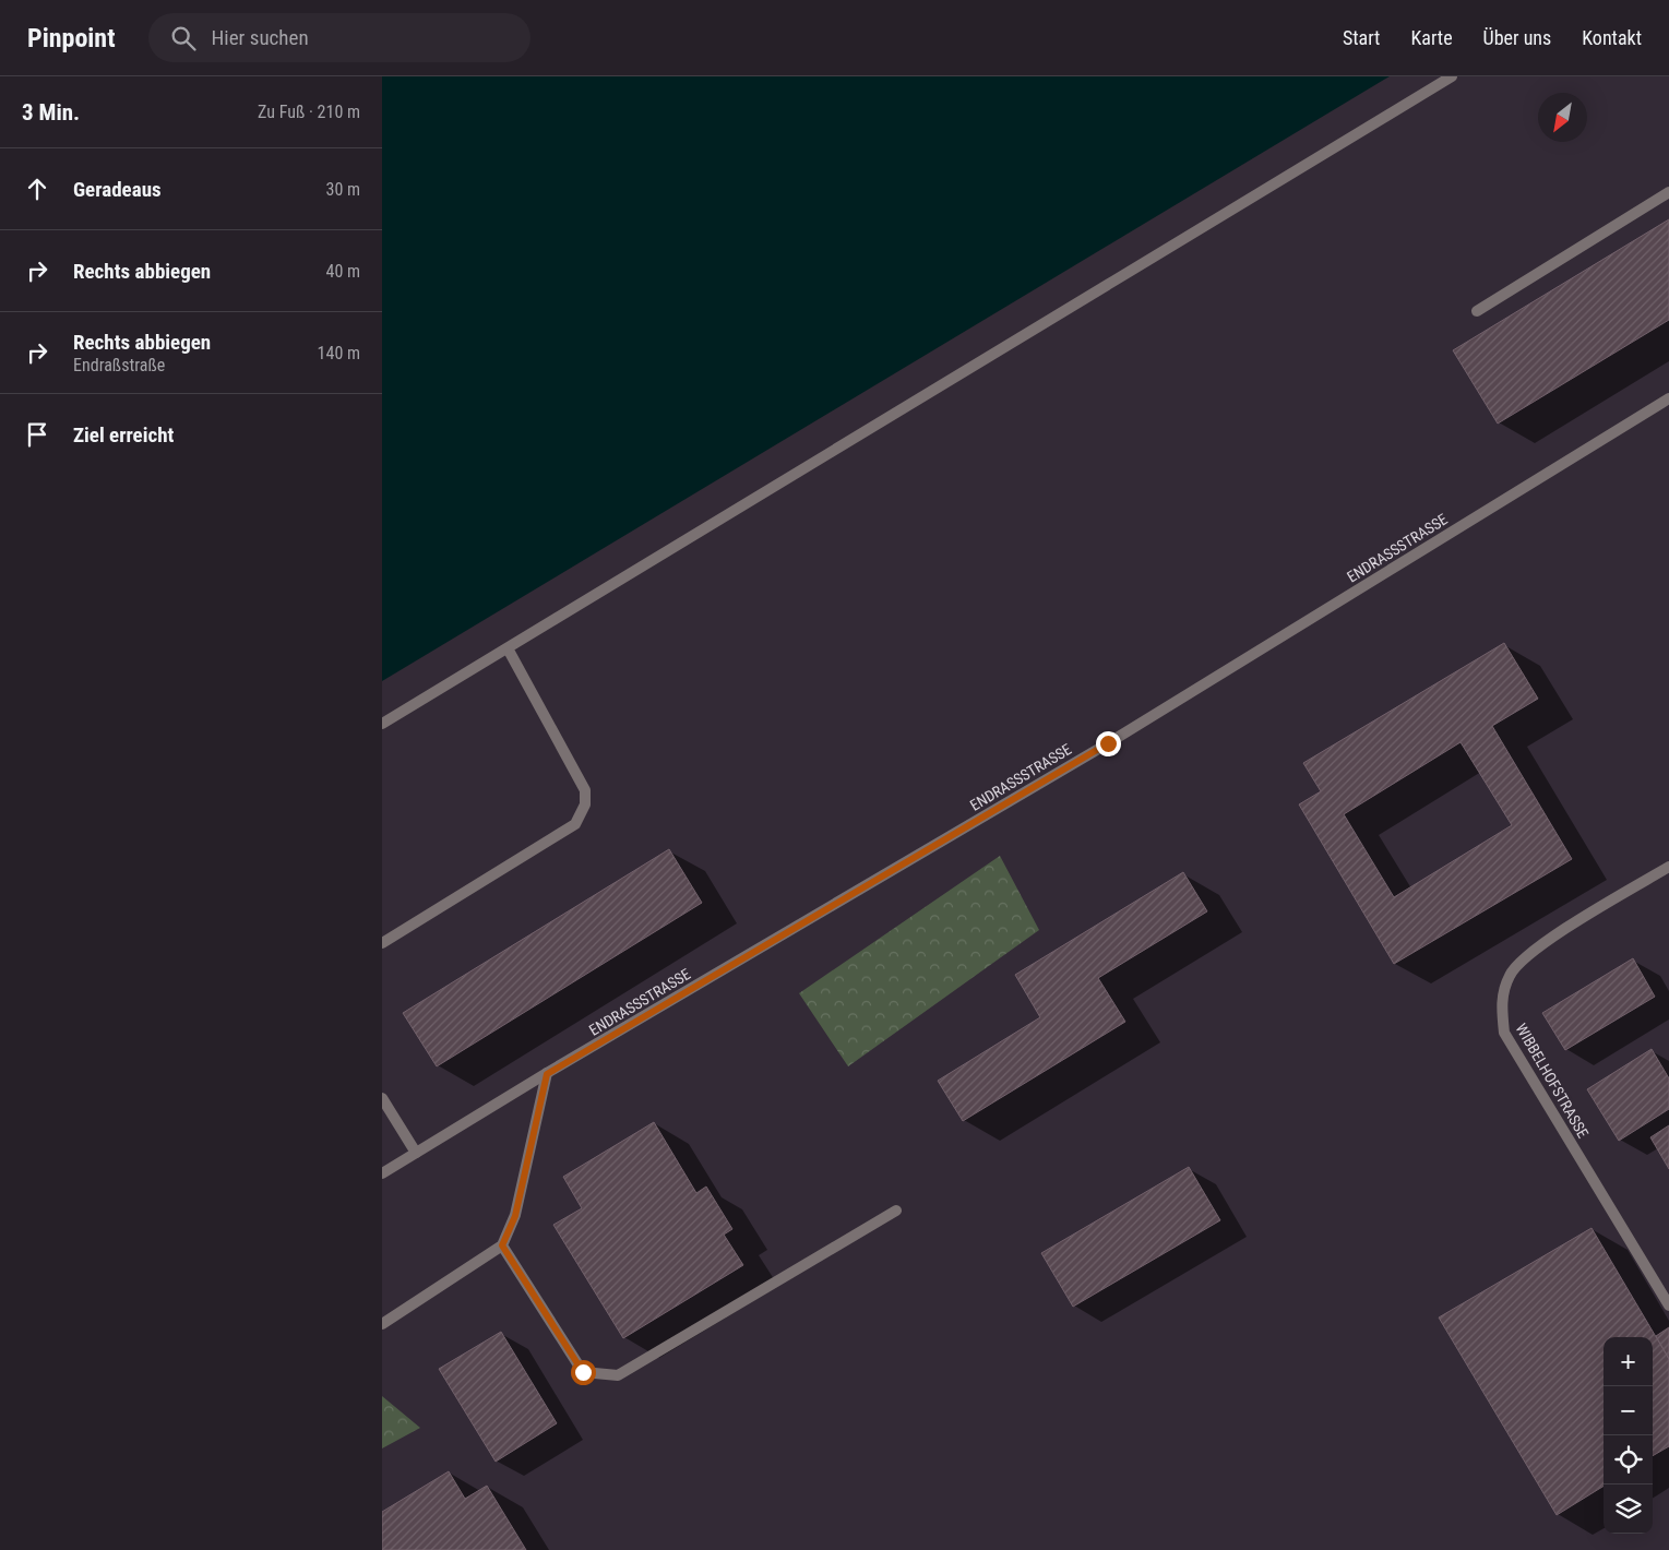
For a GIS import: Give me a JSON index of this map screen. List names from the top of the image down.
{
  "streets": {
    "street": ["ENDRASSSTRASSE", "WIBBELHOFSTRASSE"]
  },
  "north": "bottom left",
  "page": {
    "header": "Pinpoint",
    "search": "Hier suchen",
    "nav": [
      "Start",
      "Karte",
      "Über uns",
      "Kontakt"
    ],
    "heading": ["3 Min.", "Zu Fuß · 210 m"],
    "list": [
      ["Geradeaus", "30 m"],
      ["Rechts abbiegen", "40 m"],
      ["Rechts abbiegen", "Endraßstraße", "140 m"],
      "Ziel erreicht"
    ],
    "map_buttons": ["+", "−"]
  }
}
